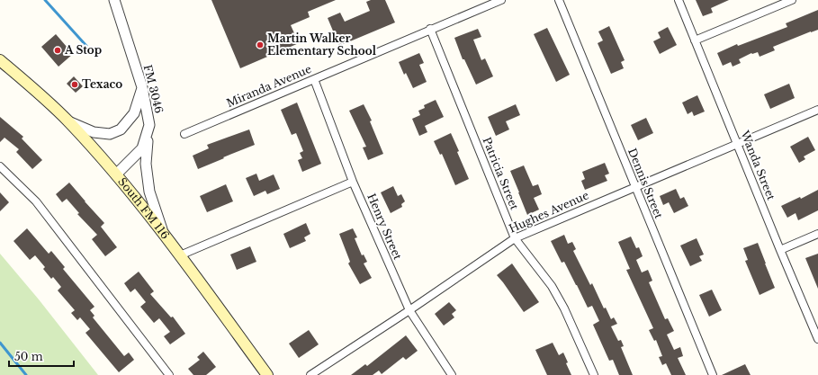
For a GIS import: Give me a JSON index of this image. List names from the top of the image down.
{
  "streets": {
    "main road": ["South FM 116"],
    "street": [
      "Miranda Avenue",
      "FM 3046",
      "Wanda Street",
      "Patricia Street",
      "Dennis Street",
      "Hughes Avenue",
      "Henry Street"
    ]
  },
  "crossings": [
    ["Miranda Avenue", "Patricia Street"],
    ["Miranda Avenue", "Henry Street"],
    ["FM 3046", "South FM 116"],
    ["Wanda Street", "Hughes Avenue"],
    ["Patricia Street", "Hughes Avenue"],
    ["Dennis Street", "Hughes Avenue"],
    ["Hughes Avenue", "Henry Street"]
  ],
  "places": ["Martin Walker Elementary School", "A Stop", "Texaco"],
  "scale_bar": "50 m"
}
